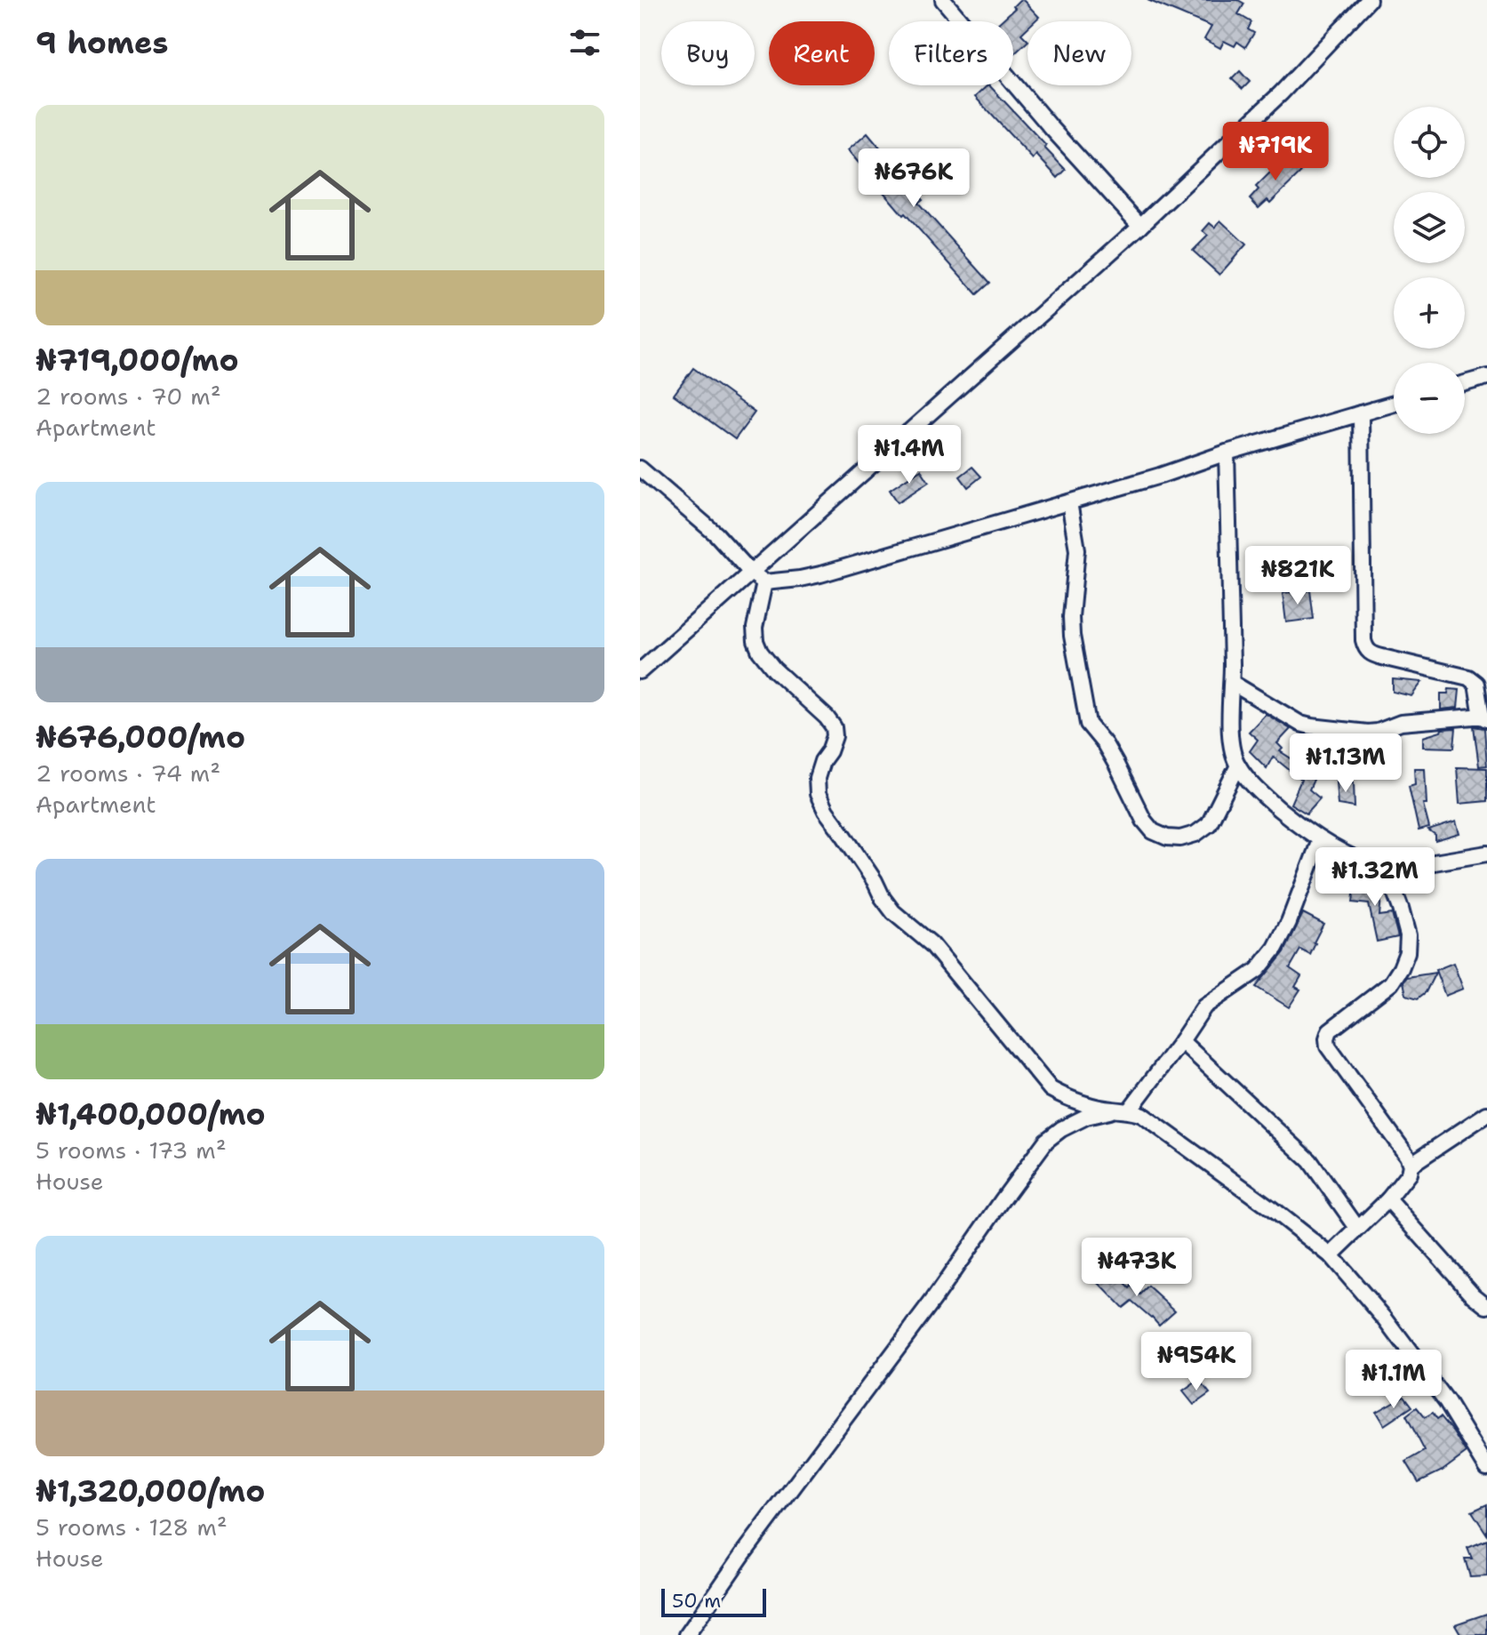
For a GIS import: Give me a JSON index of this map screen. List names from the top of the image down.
{
  "scale_bar": "50 m",
  "page": {
    "heading": "9 homes",
    "chip": [
      "Buy",
      "Rent",
      "Filters",
      "New"
    ],
    "list": [
      {
        "name": "₦719,000/mo",
        "note": "2 rooms · 70 m² · Apartment"
      },
      {
        "name": "₦676,000/mo",
        "note": "2 rooms · 74 m² · Apartment"
      },
      {
        "name": "₦1,400,000/mo",
        "note": "5 rooms · 173 m² · House"
      },
      {
        "name": "₦1,320,000/mo",
        "note": "5 rooms · 128 m² · House"
      }
    ],
    "map_buttons": ["+", "−"],
    "price": [
      "₦719K",
      "₦676K",
      "₦1.4M",
      "₦821K",
      "₦1.13M",
      "₦1.32M",
      "₦473K",
      "₦954K",
      "₦1.1M"
    ],
    "scale": "50 m"
  }
}
